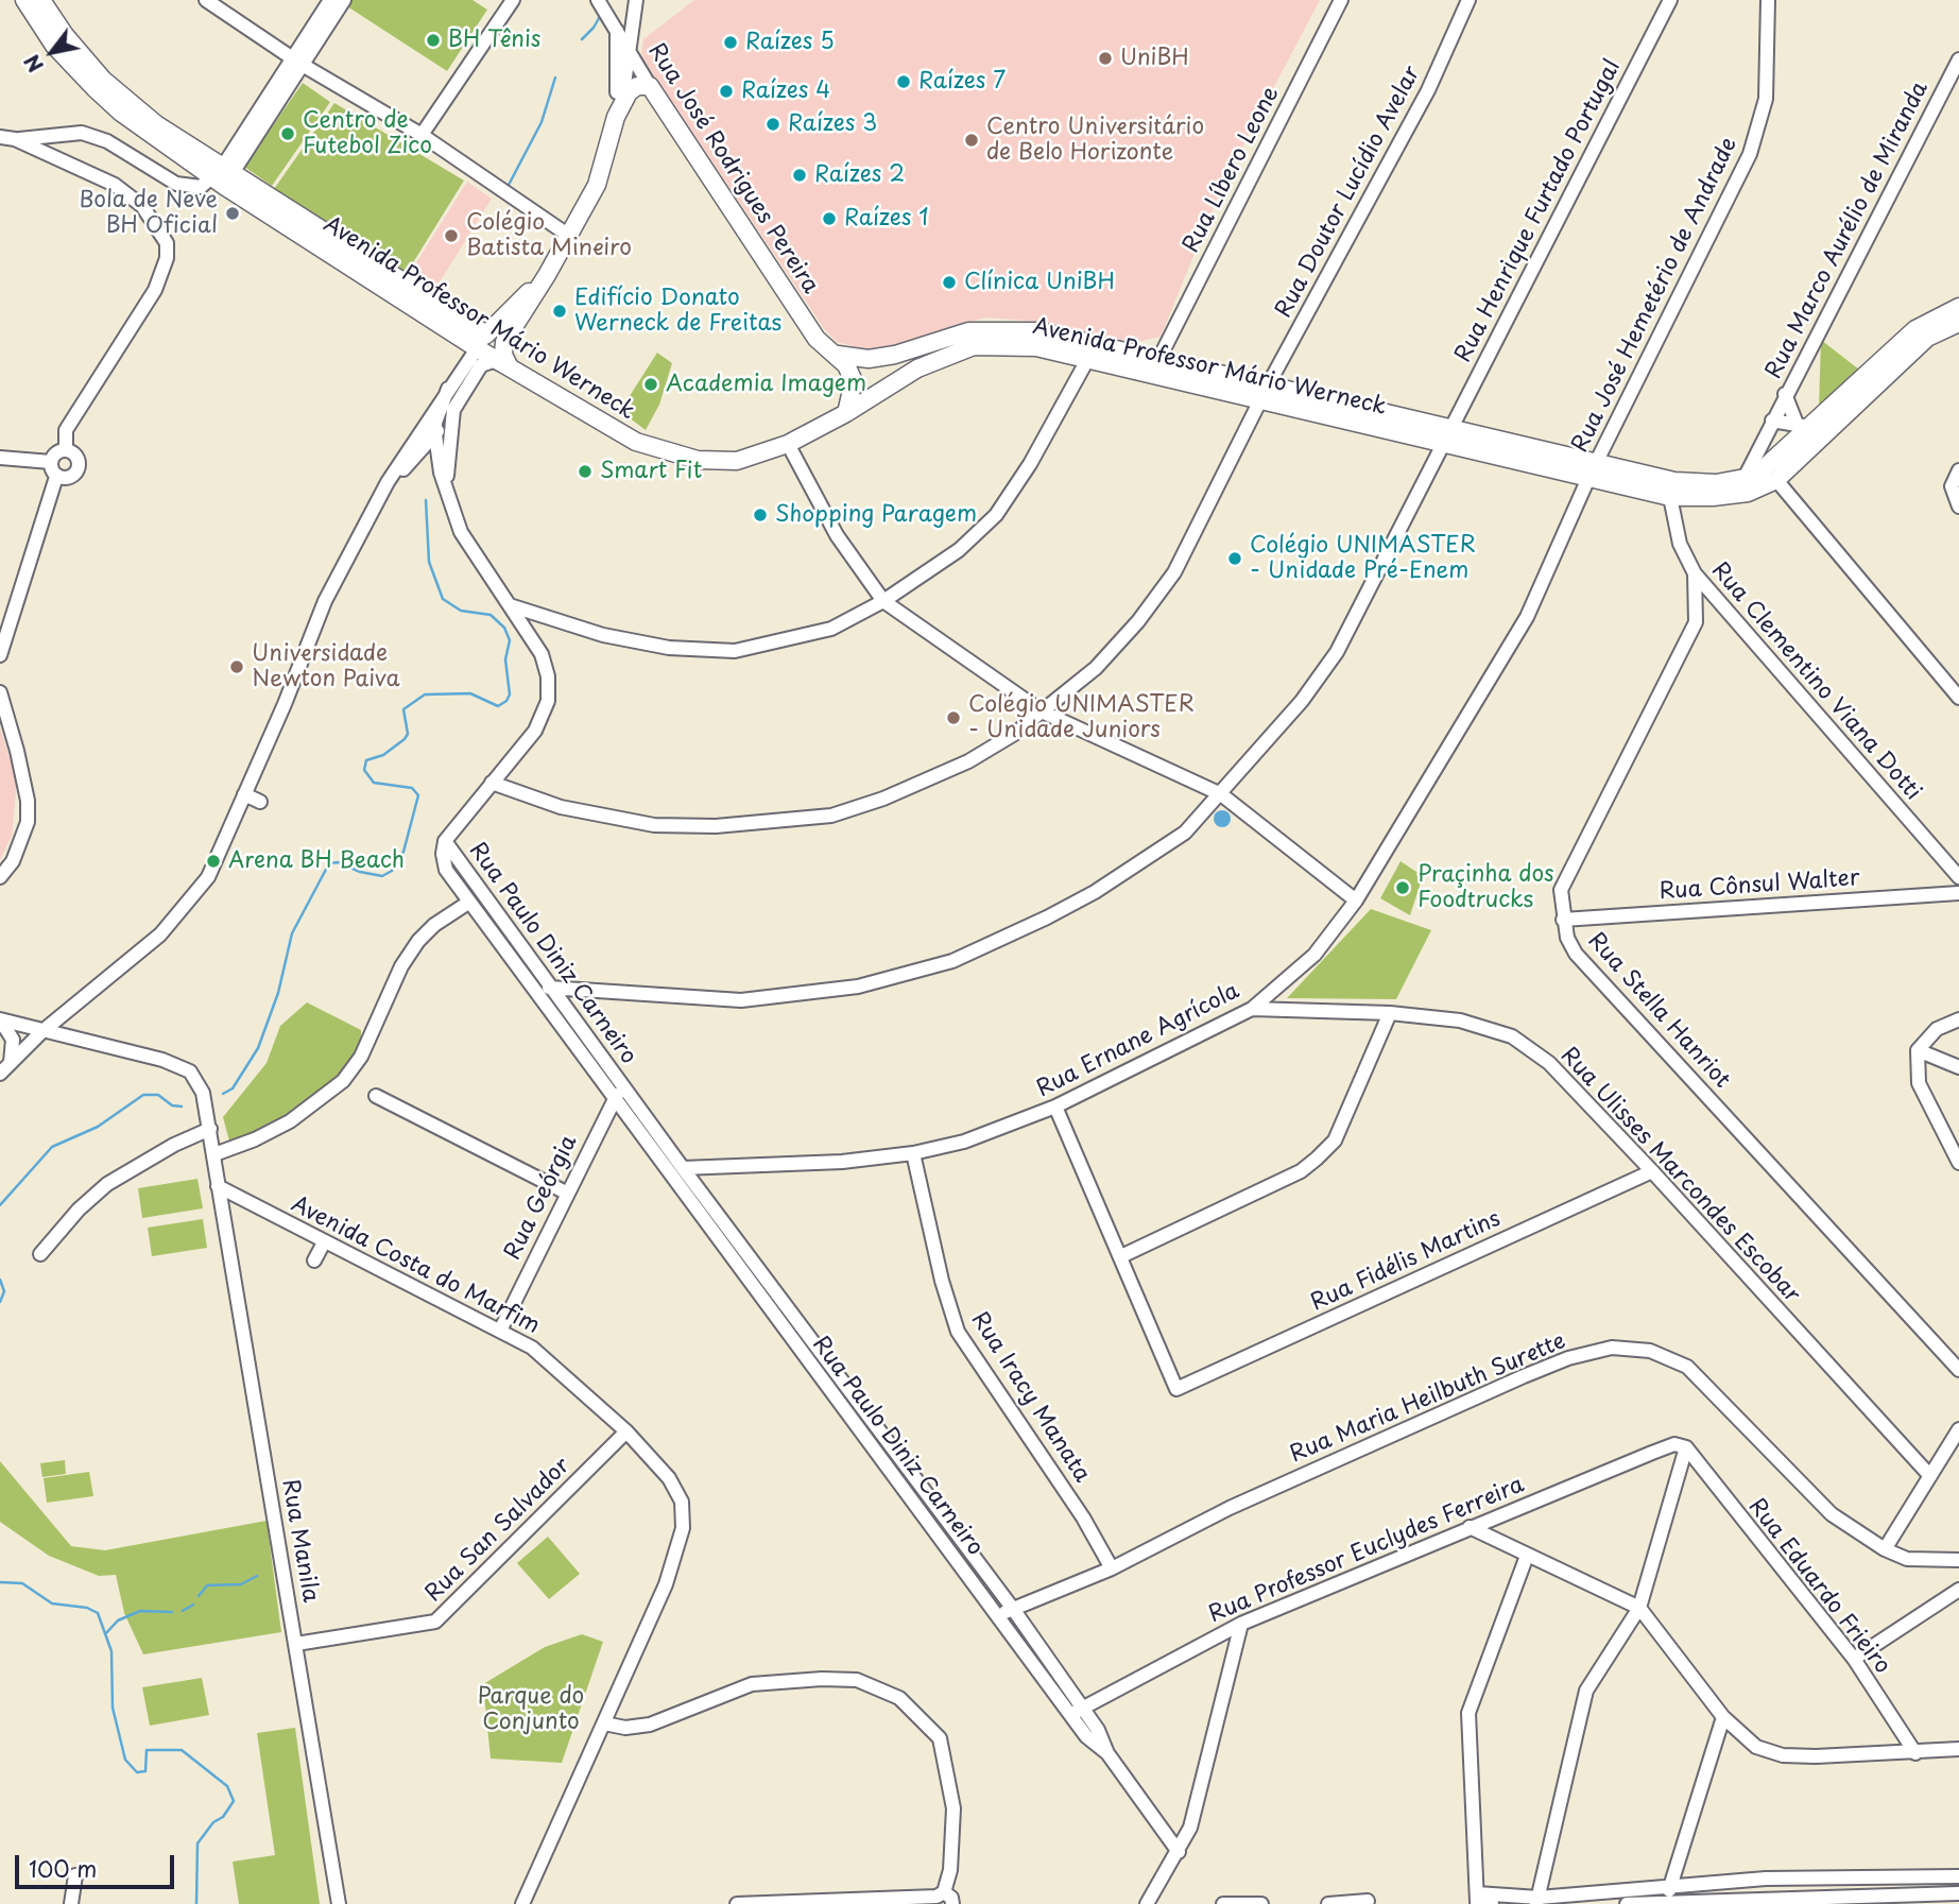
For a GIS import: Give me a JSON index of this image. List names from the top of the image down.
{
  "streets": {
    "main road": ["Rua José Rodrigues Pereira", "Avenida Professor Mário Werneck"],
    "street": [
      "Rua Líbero Leone",
      "Rua Doutor Lucídio Avelar",
      "Rua Henrique Furtado Portugal",
      "Rua Marco Aurélio de Miranda",
      "Rua José Hemetério de Andrade",
      "Rua Clementino Viana Dotti",
      "Rua Cônsul Walter",
      "Rua Paulo Diniz Carneiro",
      "Rua Stella Hanriot",
      "Rua Ernane Agrícola",
      "Rua Ulisses Marcondes Escobar",
      "Rua Geórgia",
      "Rua Fidélis Martins",
      "Avenida Costa do Marfim",
      "Rua Iracy Manata",
      "Rua Maria Heilbuth Surette",
      "Rua San Salvador",
      "Rua Manila",
      "Rua Professor Euclydes Ferreira",
      "Rua Eduardo Frieiro"
    ]
  },
  "crossings": [
    ["Rua José Rodrigues Pereira", "Avenida Professor Mário Werneck"],
    ["Rua Líbero Leone", "Avenida Professor Mário Werneck"],
    ["Rua Doutor Lucídio Avelar", "Avenida Professor Mário Werneck"],
    ["Rua Henrique Furtado Portugal", "Avenida Professor Mário Werneck"],
    ["Rua Henrique Furtado Portugal", "Rua Paulo Diniz Carneiro"],
    ["Rua Marco Aurélio de Miranda", "Avenida Professor Mário Werneck"],
    ["Rua José Hemetério de Andrade", "Avenida Professor Mário Werneck"],
    ["Rua José Hemetério de Andrade", "Rua Ernane Agrícola"],
    ["Avenida Professor Mário Werneck", "Rua Clementino Viana Dotti"],
    ["Avenida Professor Mário Werneck", "Rua Ernane Agrícola"],
    ["Rua Clementino Viana Dotti", "Rua Stella Hanriot"],
    ["Rua Cônsul Walter", "Rua Stella Hanriot"],
    ["Rua Paulo Diniz Carneiro", "Rua Ernane Agrícola"],
    ["Rua Paulo Diniz Carneiro", "Rua Geórgia"],
    ["Rua Paulo Diniz Carneiro", "Rua Maria Heilbuth Surette"],
    ["Rua Paulo Diniz Carneiro", "Rua Professor Euclydes Ferreira"],
    ["Rua Ernane Agrícola", "Rua Ulisses Marcondes Escobar"],
    ["Rua Ernane Agrícola", "Rua Iracy Manata"],
    ["Rua Ulisses Marcondes Escobar", "Rua Fidélis Martins"],
    ["Rua Geórgia", "Avenida Costa do Marfim"],
    ["Avenida Costa do Marfim", "Rua San Salvador"],
    ["Avenida Costa do Marfim", "Rua Manila"],
    ["Rua Iracy Manata", "Rua Maria Heilbuth Surette"],
    ["Rua San Salvador", "Rua Manila"],
    ["Rua Professor Euclydes Ferreira", "Rua Eduardo Frieiro"]
  ],
  "parks": ["Parque do Conjunto"],
  "places": [
    "BH Tênis",
    "Raízes 5",
    "UniBH",
    "Raízes 7",
    "Raízes 4",
    "Raízes 3",
    "Centro de Futebol Zico",
    "Centro Universitário de Belo Horizonte",
    "Raízes 2",
    "Bola de Neve BH Oficial",
    "Raízes 1",
    "Colégio Batista Mineiro",
    "Clínica UniBH",
    "Edifício Donato Werneck de Freitas",
    "Academia Imagem",
    "Smart Fit",
    "Shopping Paragem",
    "Colégio UNIMASTER - Unidade Pré-Enem",
    "Universidade Newton Paiva",
    "Colégio UNIMASTER - Unidade Juniors",
    "Arena BH Beach",
    "Praçinha dos Foodtrucks"
  ],
  "scale_bar": "100 m",
  "north": "bottom left"
}
